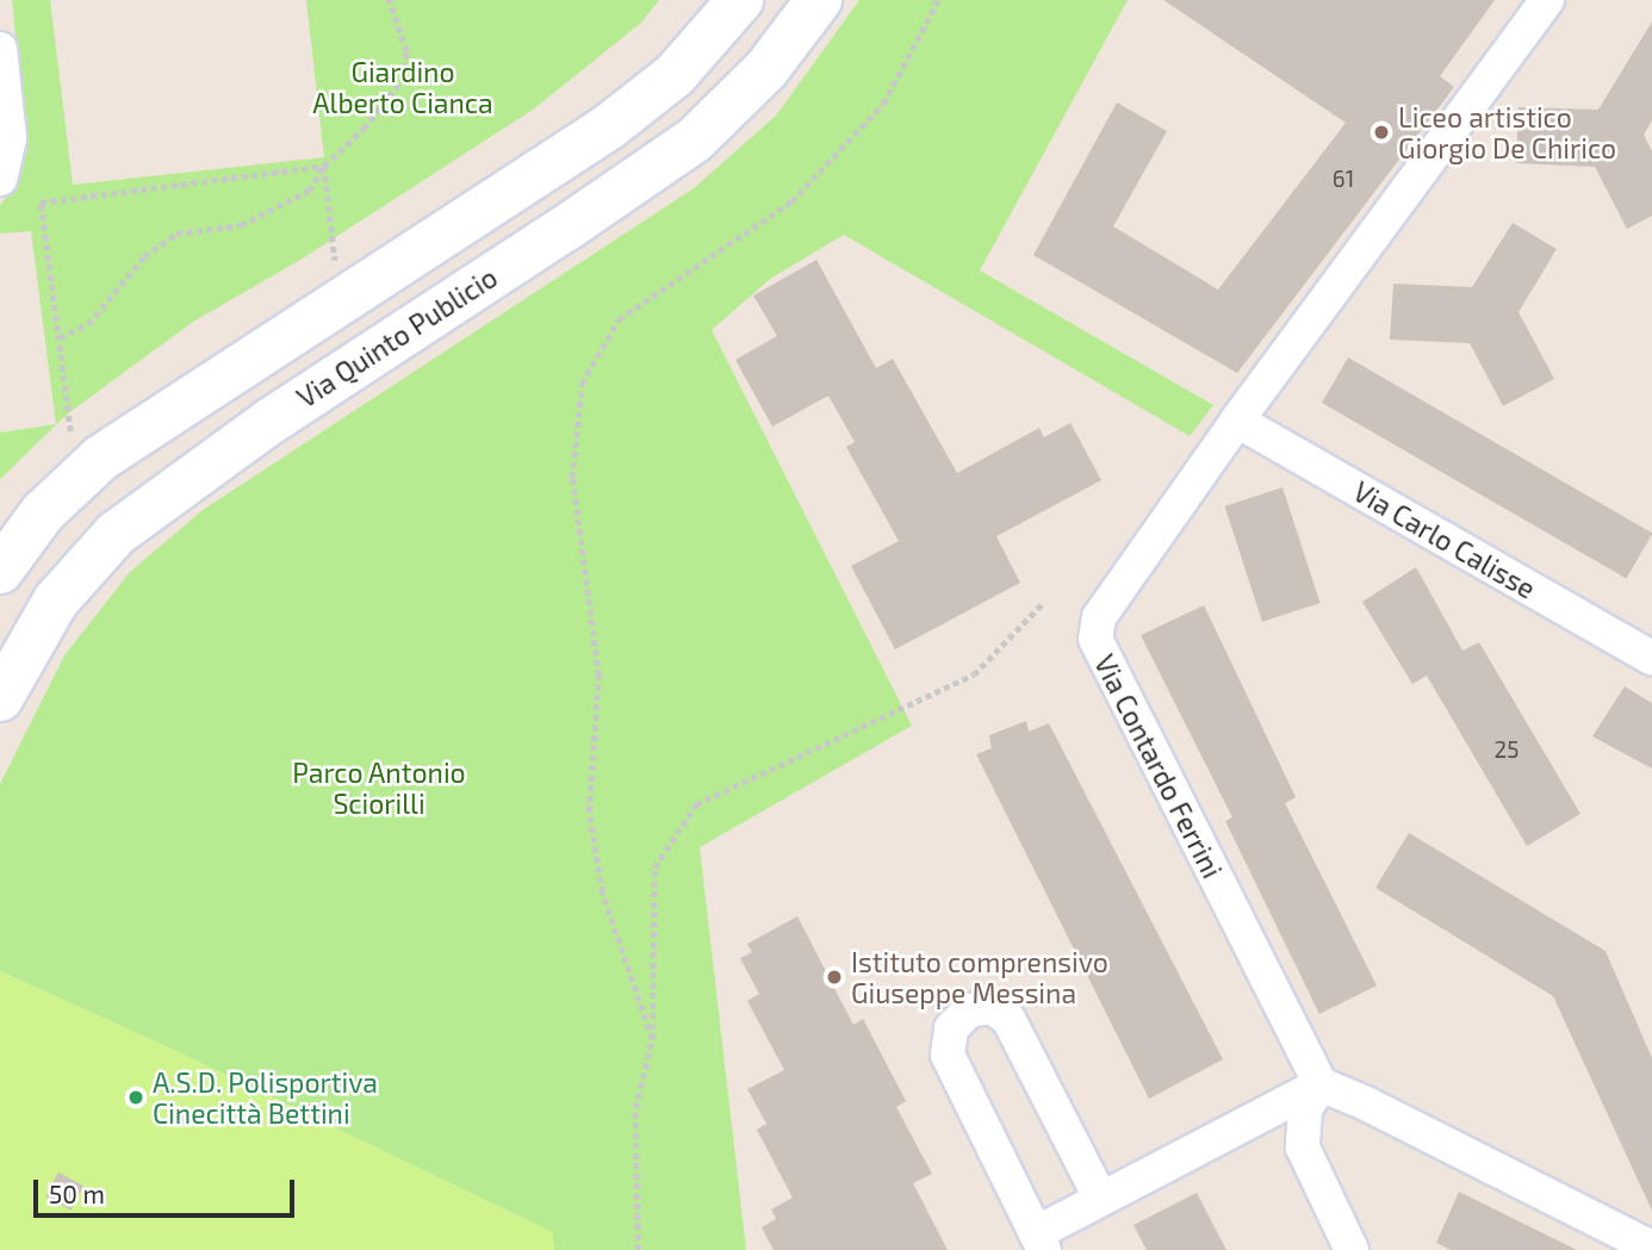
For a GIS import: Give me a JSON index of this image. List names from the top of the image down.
{
  "streets": {
    "street": ["Via Quinto Publicio", "Via Carlo Calisse", "Via Contardo Ferrini"]
  },
  "crossings": [
    ["Via Carlo Calisse", "Via Contardo Ferrini"]
  ],
  "parks": ["Giardino Alberto Cianca", "Parco Antonio Sciorilli"],
  "places": ["Liceo artistico Giorgio De Chirico", "Istituto comprensivo Giuseppe Messina", "A.S.D. Polisportiva Cinecittà Bettini"],
  "house_numbers": ["61", "25"],
  "scale_bar": "50 m"
}
